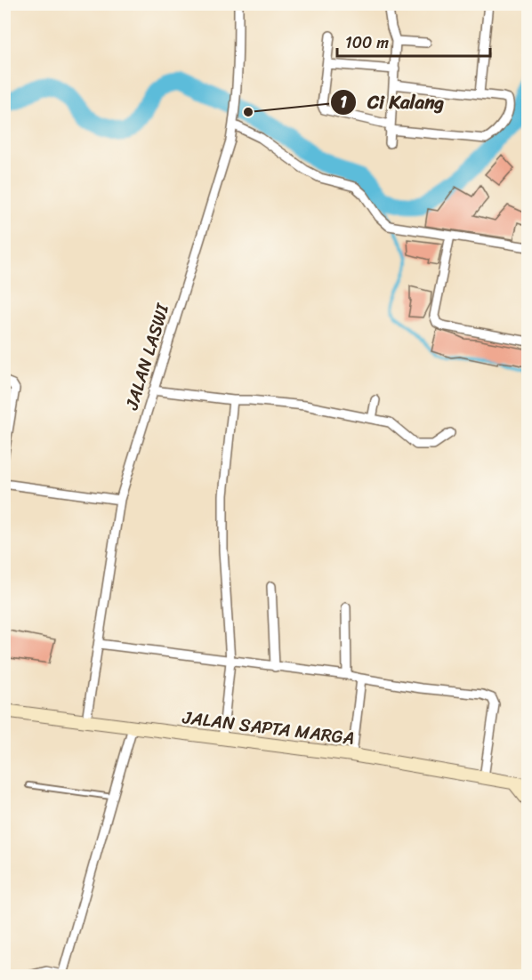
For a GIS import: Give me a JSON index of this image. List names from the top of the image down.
{
  "streets": {
    "main road": ["JALAN SAPTA MARGA"],
    "street": ["JALAN LASWI"]
  },
  "crossings": [
    ["JALAN LASWI", "JALAN SAPTA MARGA"]
  ],
  "places": ["Ci Kalang"],
  "scale_bar": "100 m"
}
